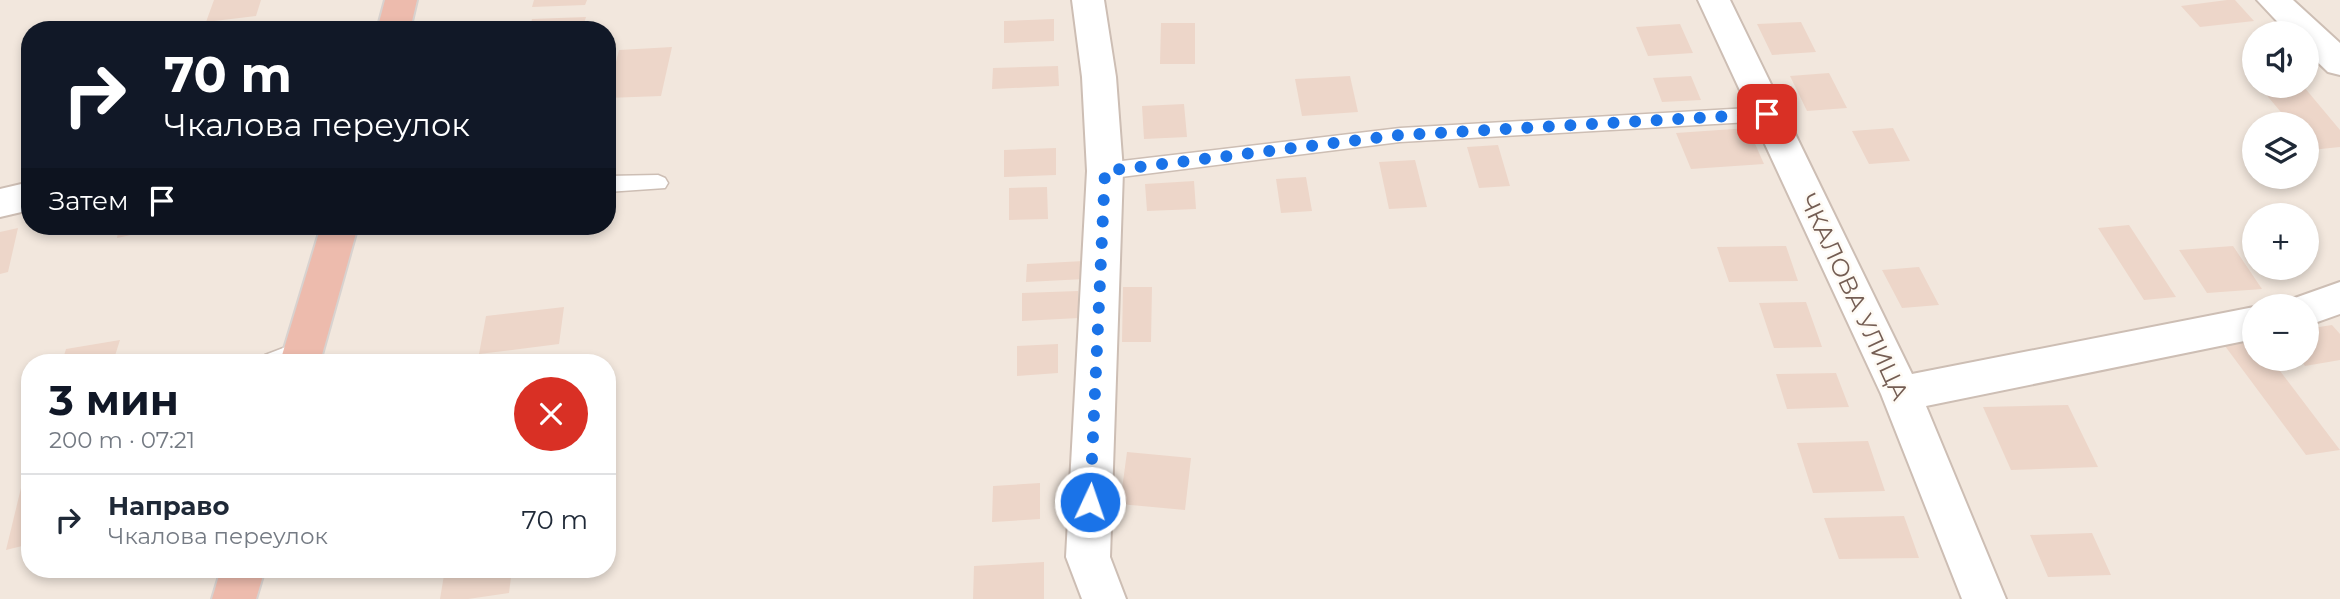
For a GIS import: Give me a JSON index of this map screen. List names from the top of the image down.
{
  "streets": {
    "street": ["ЧКАЛОВА УЛИЦА"]
  },
  "page": {
    "map_buttons": ["+", "−"],
    "turn": ["70 m", "Чкалова переулок"],
    "then": "Затем",
    "heading": ["3 мин", "200 m · 07:21"],
    "list": [
      {
        "name": "Направо",
        "note": "Чкалова переулок",
        "value": "70 m"
      }
    ]
  }
}
